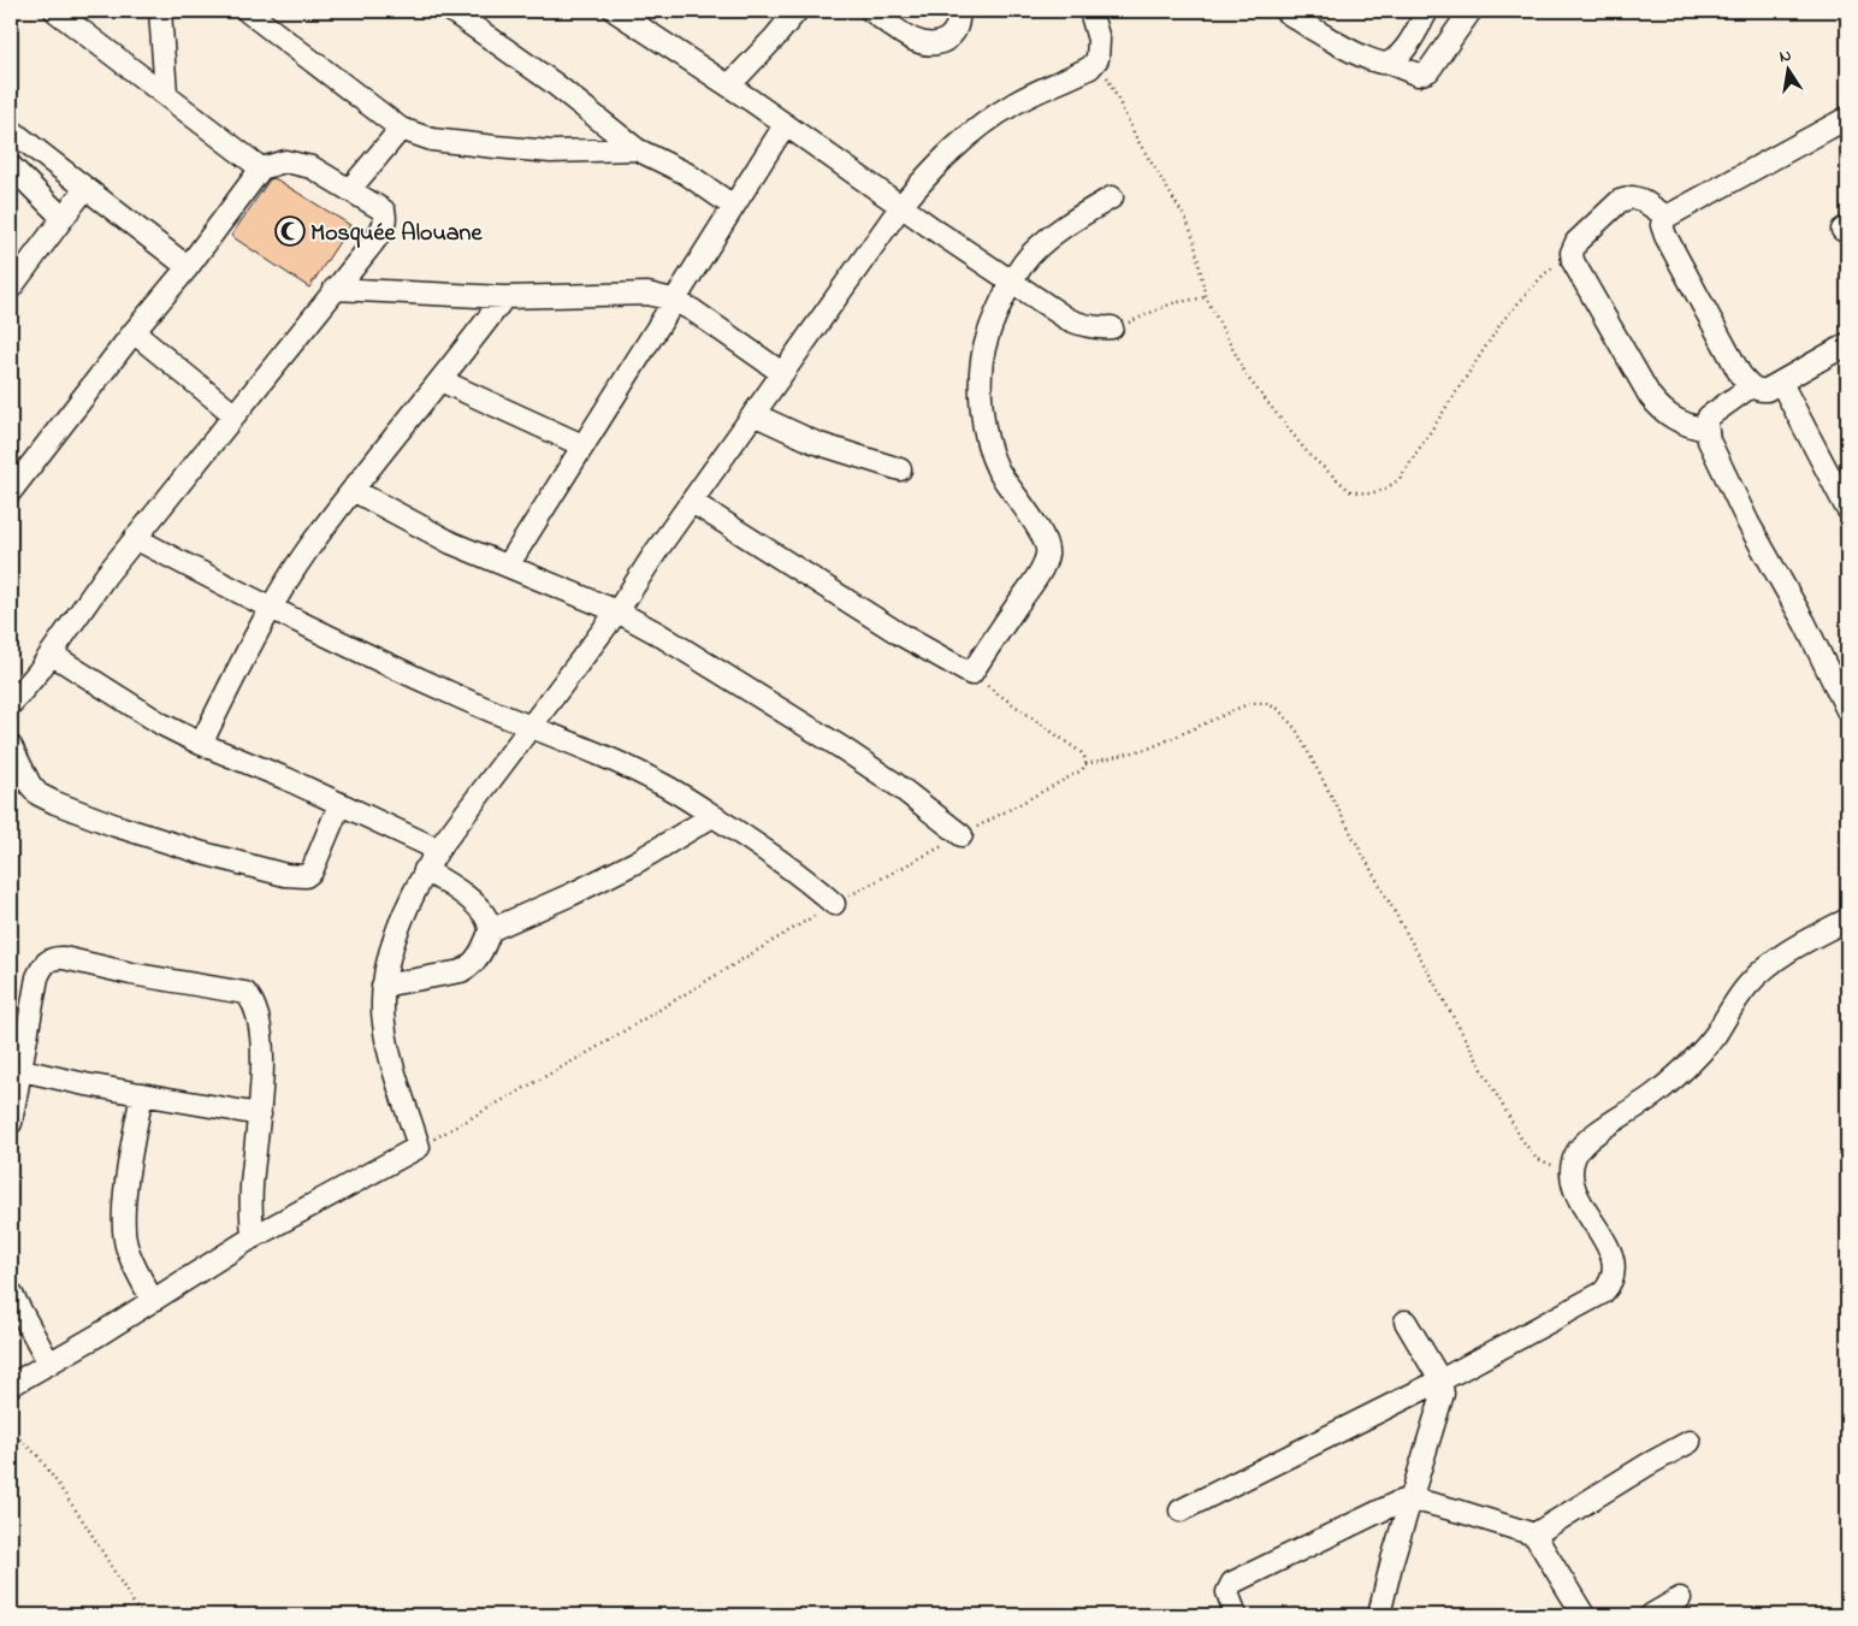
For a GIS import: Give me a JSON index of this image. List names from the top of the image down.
{
  "places": {
    "mosque": ["Mosquée Alouane"]
  },
  "north": "top"
}
